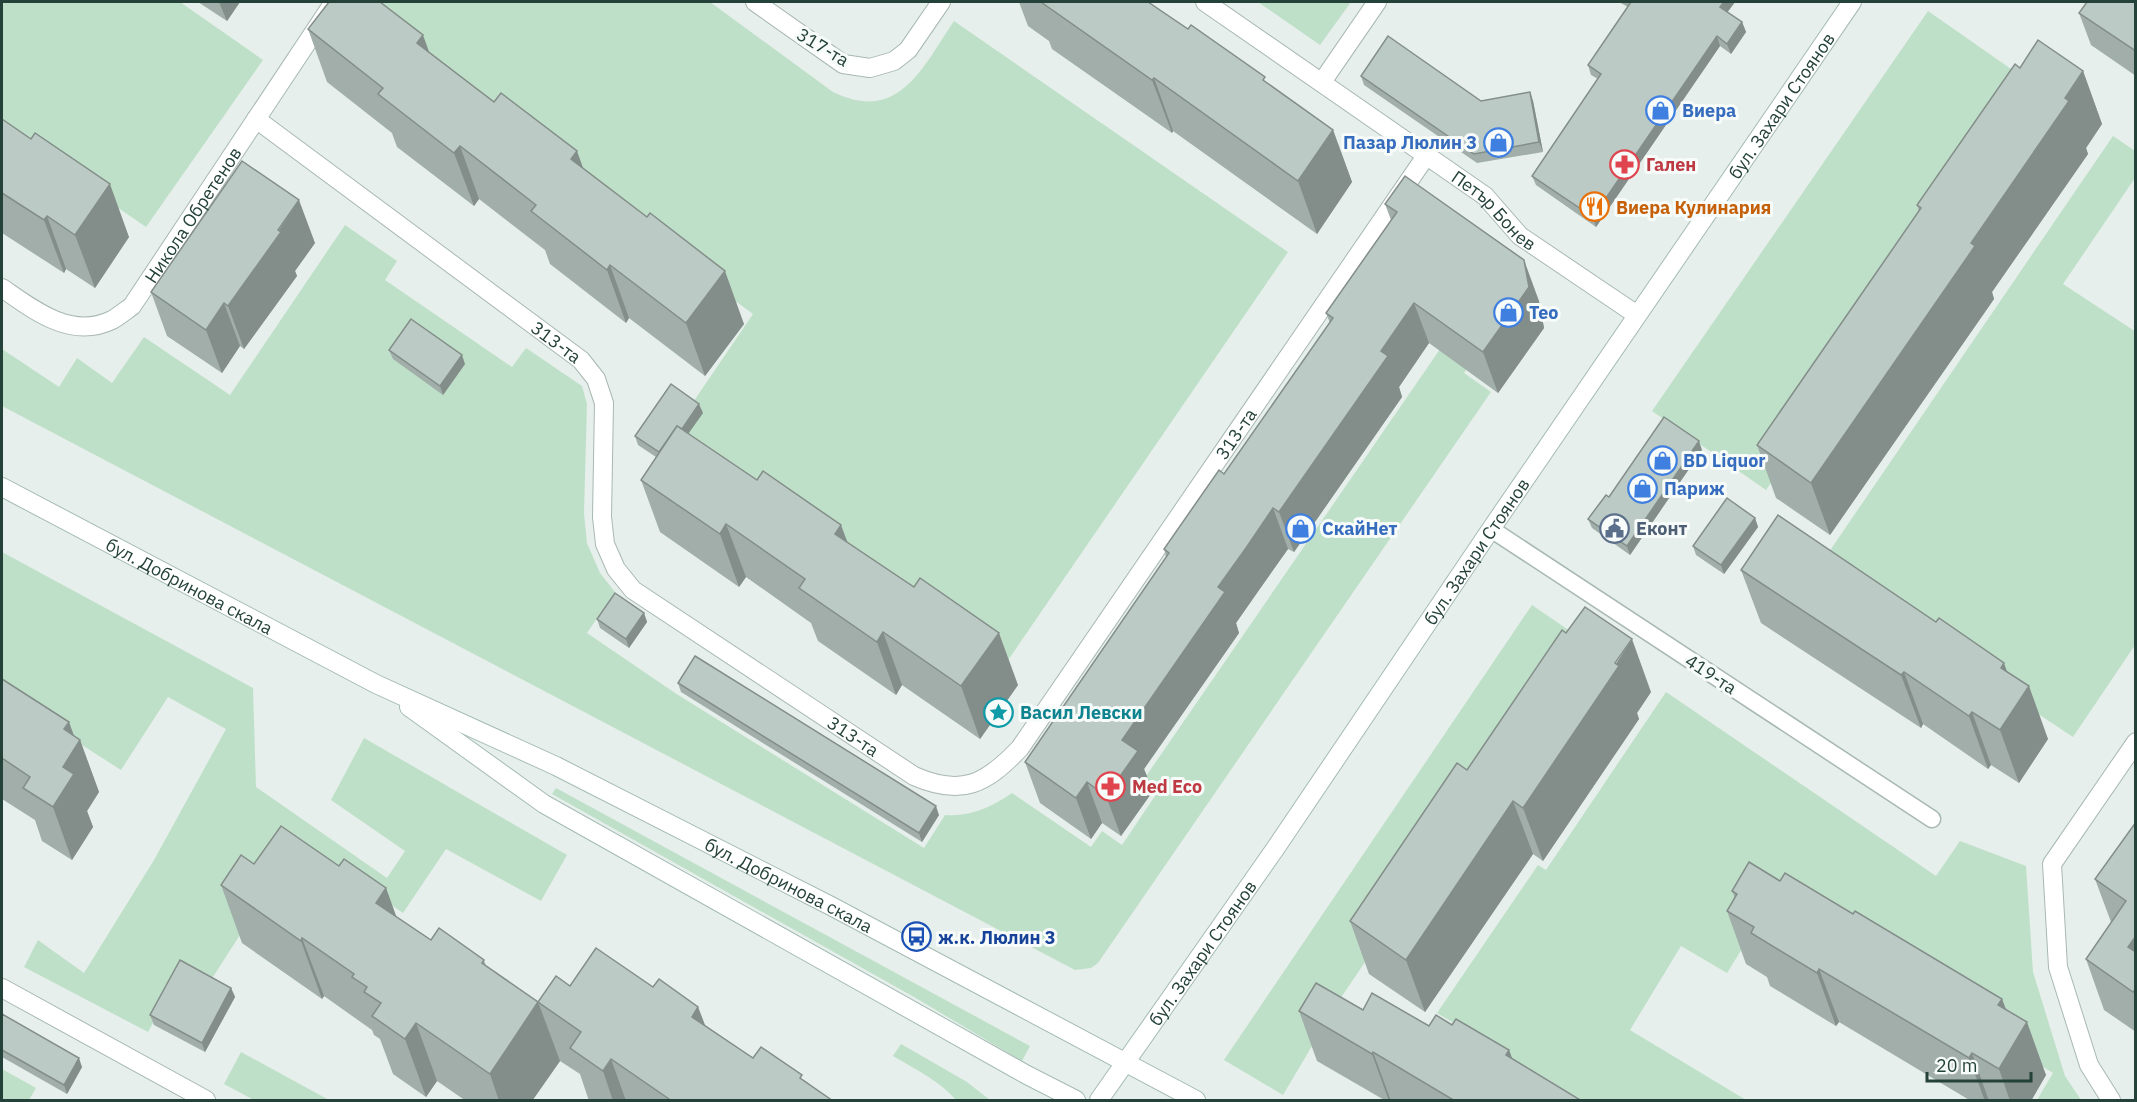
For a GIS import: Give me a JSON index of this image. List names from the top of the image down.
{
  "streets": {
    "street": [
      "317-та",
      "бул. Захари Стоянов",
      "Петър Бонев",
      "Никола Обретенов",
      "313-та",
      "бул. Добринова скала"
    ],
    "lane": ["419-та"]
  },
  "crossings": [
    ["бул. Захари Стоянов", "Петър Бонев"],
    ["бул. Захари Стоянов", "бул. Добринова скала"],
    ["бул. Захари Стоянов", "419-та"],
    ["Петър Бонев", "313-та"],
    ["Никола Обретенов", "313-та"]
  ],
  "places": {
    "shop": [
      "Виера",
      "Пазар Люлин 3",
      "Тео",
      "BD Liquor",
      "Париж",
      "СкайНет"
    ],
    "pharmacy": ["Гален", "Med Eco"],
    "restaurant": ["Виера Кулинария"],
    "public building": ["Еконт"],
    "place": ["Васил Левски"],
    "bus stop": ["ж.к. Люлин 3"]
  },
  "scale_bar": "20 m"
}
